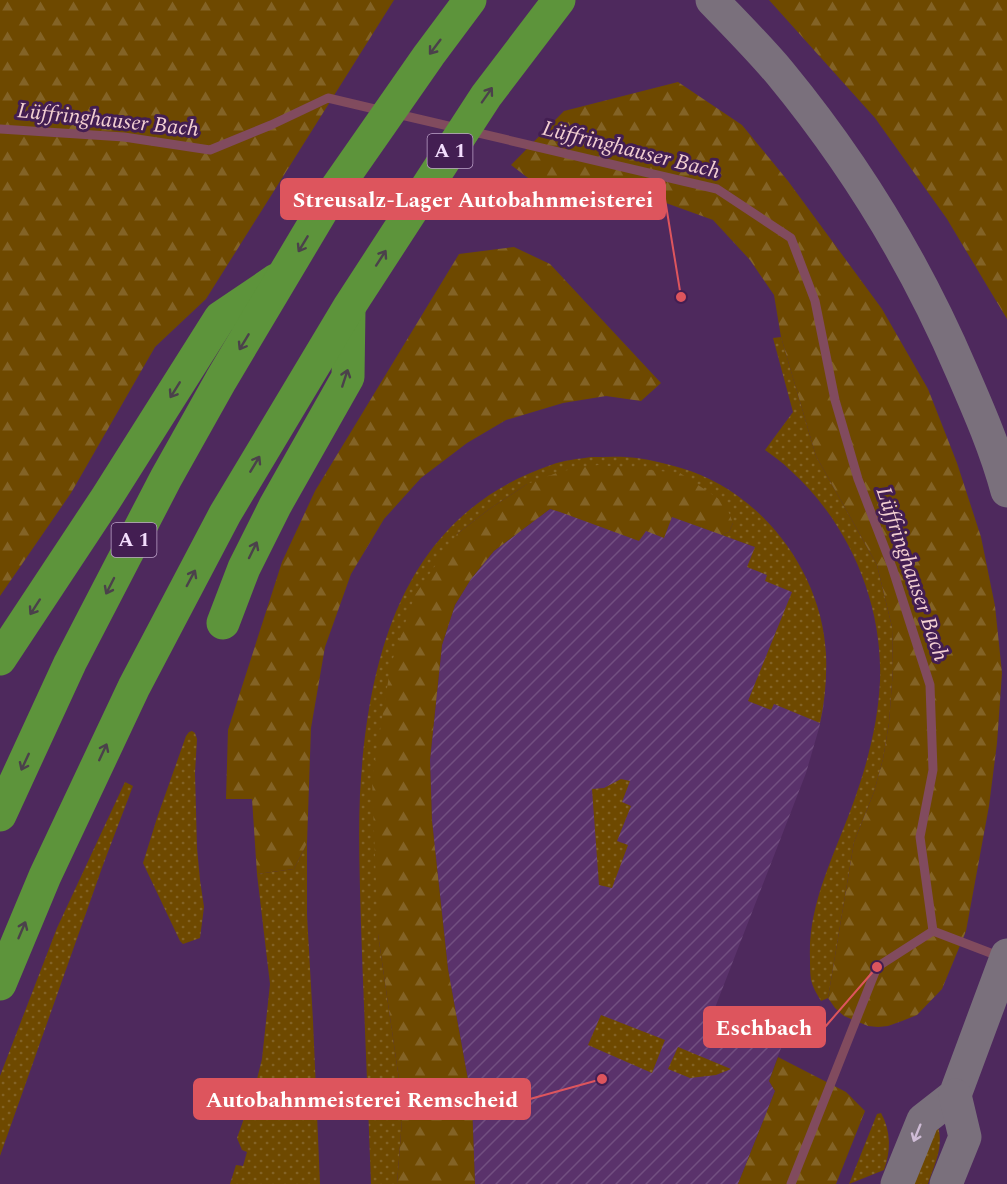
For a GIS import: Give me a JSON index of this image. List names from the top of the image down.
{
  "streets": {
    "highway": ["A 1"]
  },
  "water": ["Lüffringhauser Bach"],
  "places": ["Streusalz-Lager Autobahnmeisterei", "Eschbach", "Autobahnmeisterei Remscheid"]
}
